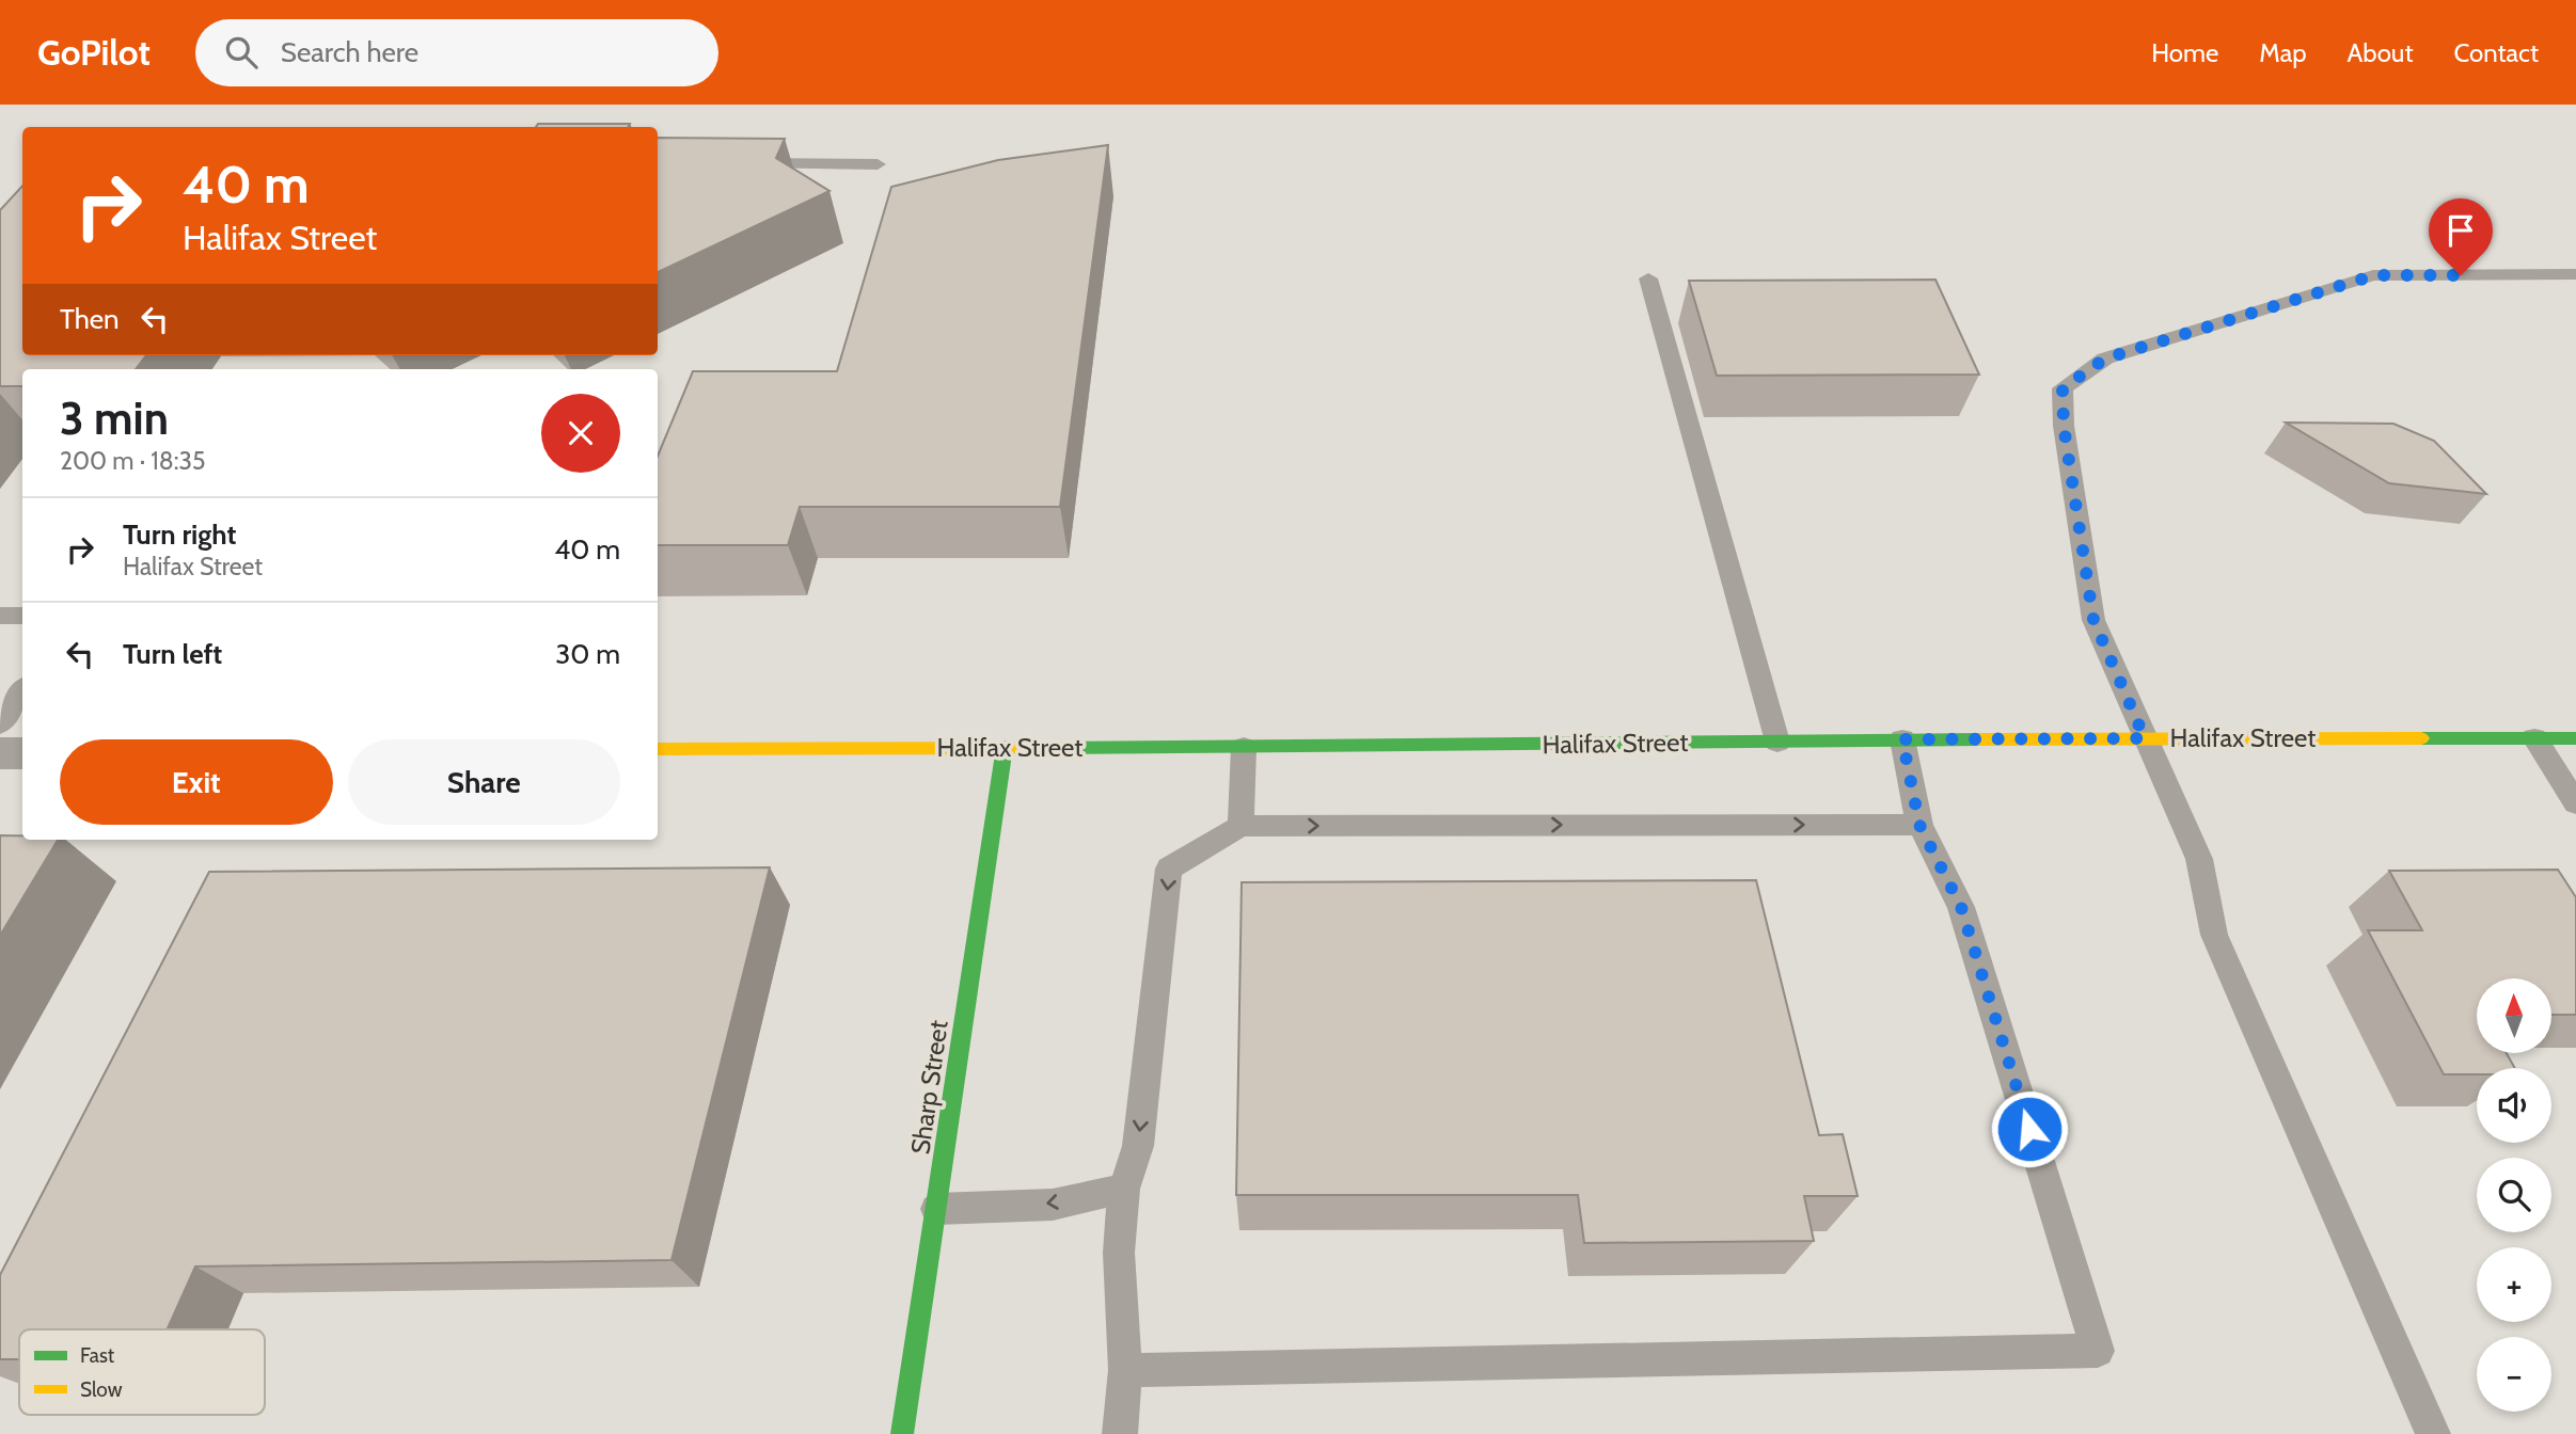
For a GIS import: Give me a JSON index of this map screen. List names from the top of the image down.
{
  "streets": {
    "street": ["Halifax Street", "Sharp Street"]
  },
  "crossings": [
    ["Halifax Street", "Sharp Street"]
  ],
  "legend": ["Fast", "Slow"],
  "north": "top",
  "page": {
    "header": "GoPilot",
    "search": "Search here",
    "nav": [
      "Home",
      "Map",
      "About",
      "Contact"
    ],
    "turn": ["40 m", "Halifax Street"],
    "then": "Then",
    "heading": ["3 min", "200 m · 18:35"],
    "list": [
      {
        "name": "Turn right",
        "note": "Halifax Street",
        "value": "40 m"
      },
      {
        "name": "Turn left",
        "value": "30 m"
      }
    ],
    "buttons": ["Exit", "Share"],
    "map_buttons": ["+", "−"]
  }
}
